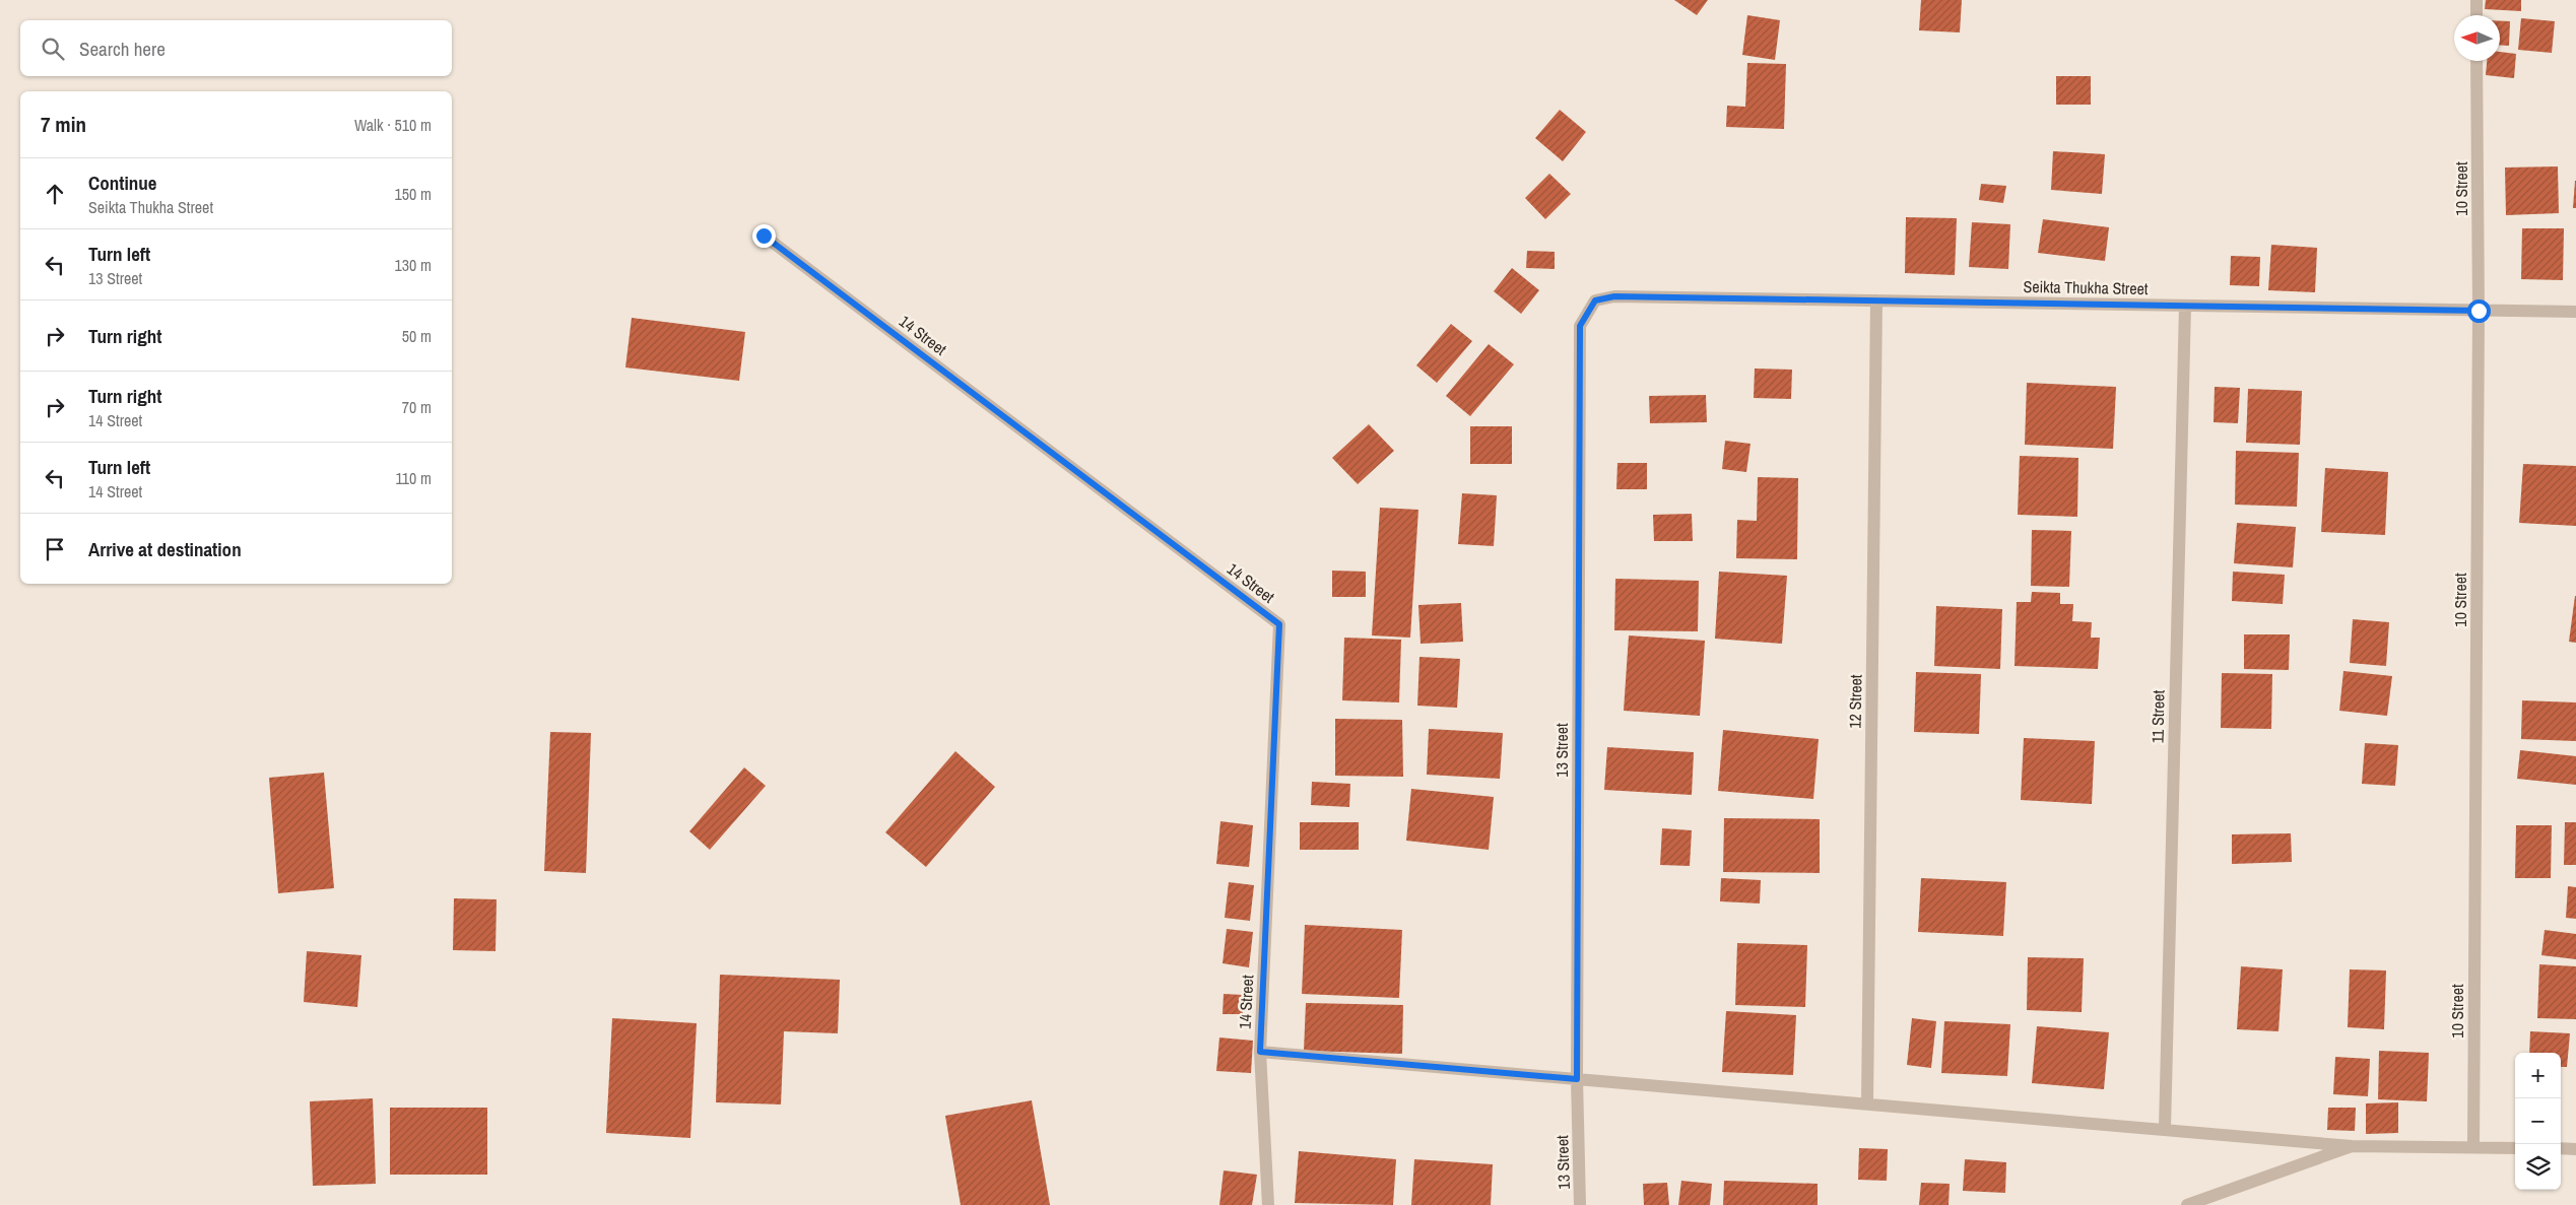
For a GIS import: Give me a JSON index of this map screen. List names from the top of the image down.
{
  "streets": {
    "street": [
      "10 Street",
      "Seikta Thukha Street",
      "14 Street",
      "12 Street",
      "11 Street",
      "13 Street"
    ]
  },
  "crossings": [
    ["10 Street", "Seikta Thukha Street"],
    ["Seikta Thukha Street", "12 Street"],
    ["Seikta Thukha Street", "11 Street"],
    ["Seikta Thukha Street", "13 Street"]
  ],
  "north": "left",
  "page": {
    "search": "Search here",
    "heading": ["7 min", "Walk · 510 m"],
    "list": [
      ["Continue", "Seikta Thukha Street", "150 m"],
      ["Turn left", "13 Street", "130 m"],
      ["Turn right", "50 m"],
      ["Turn right", "14 Street", "70 m"],
      ["Turn left", "14 Street", "110 m"],
      "Arrive at destination"
    ],
    "map_buttons": ["+", "−"]
  }
}
